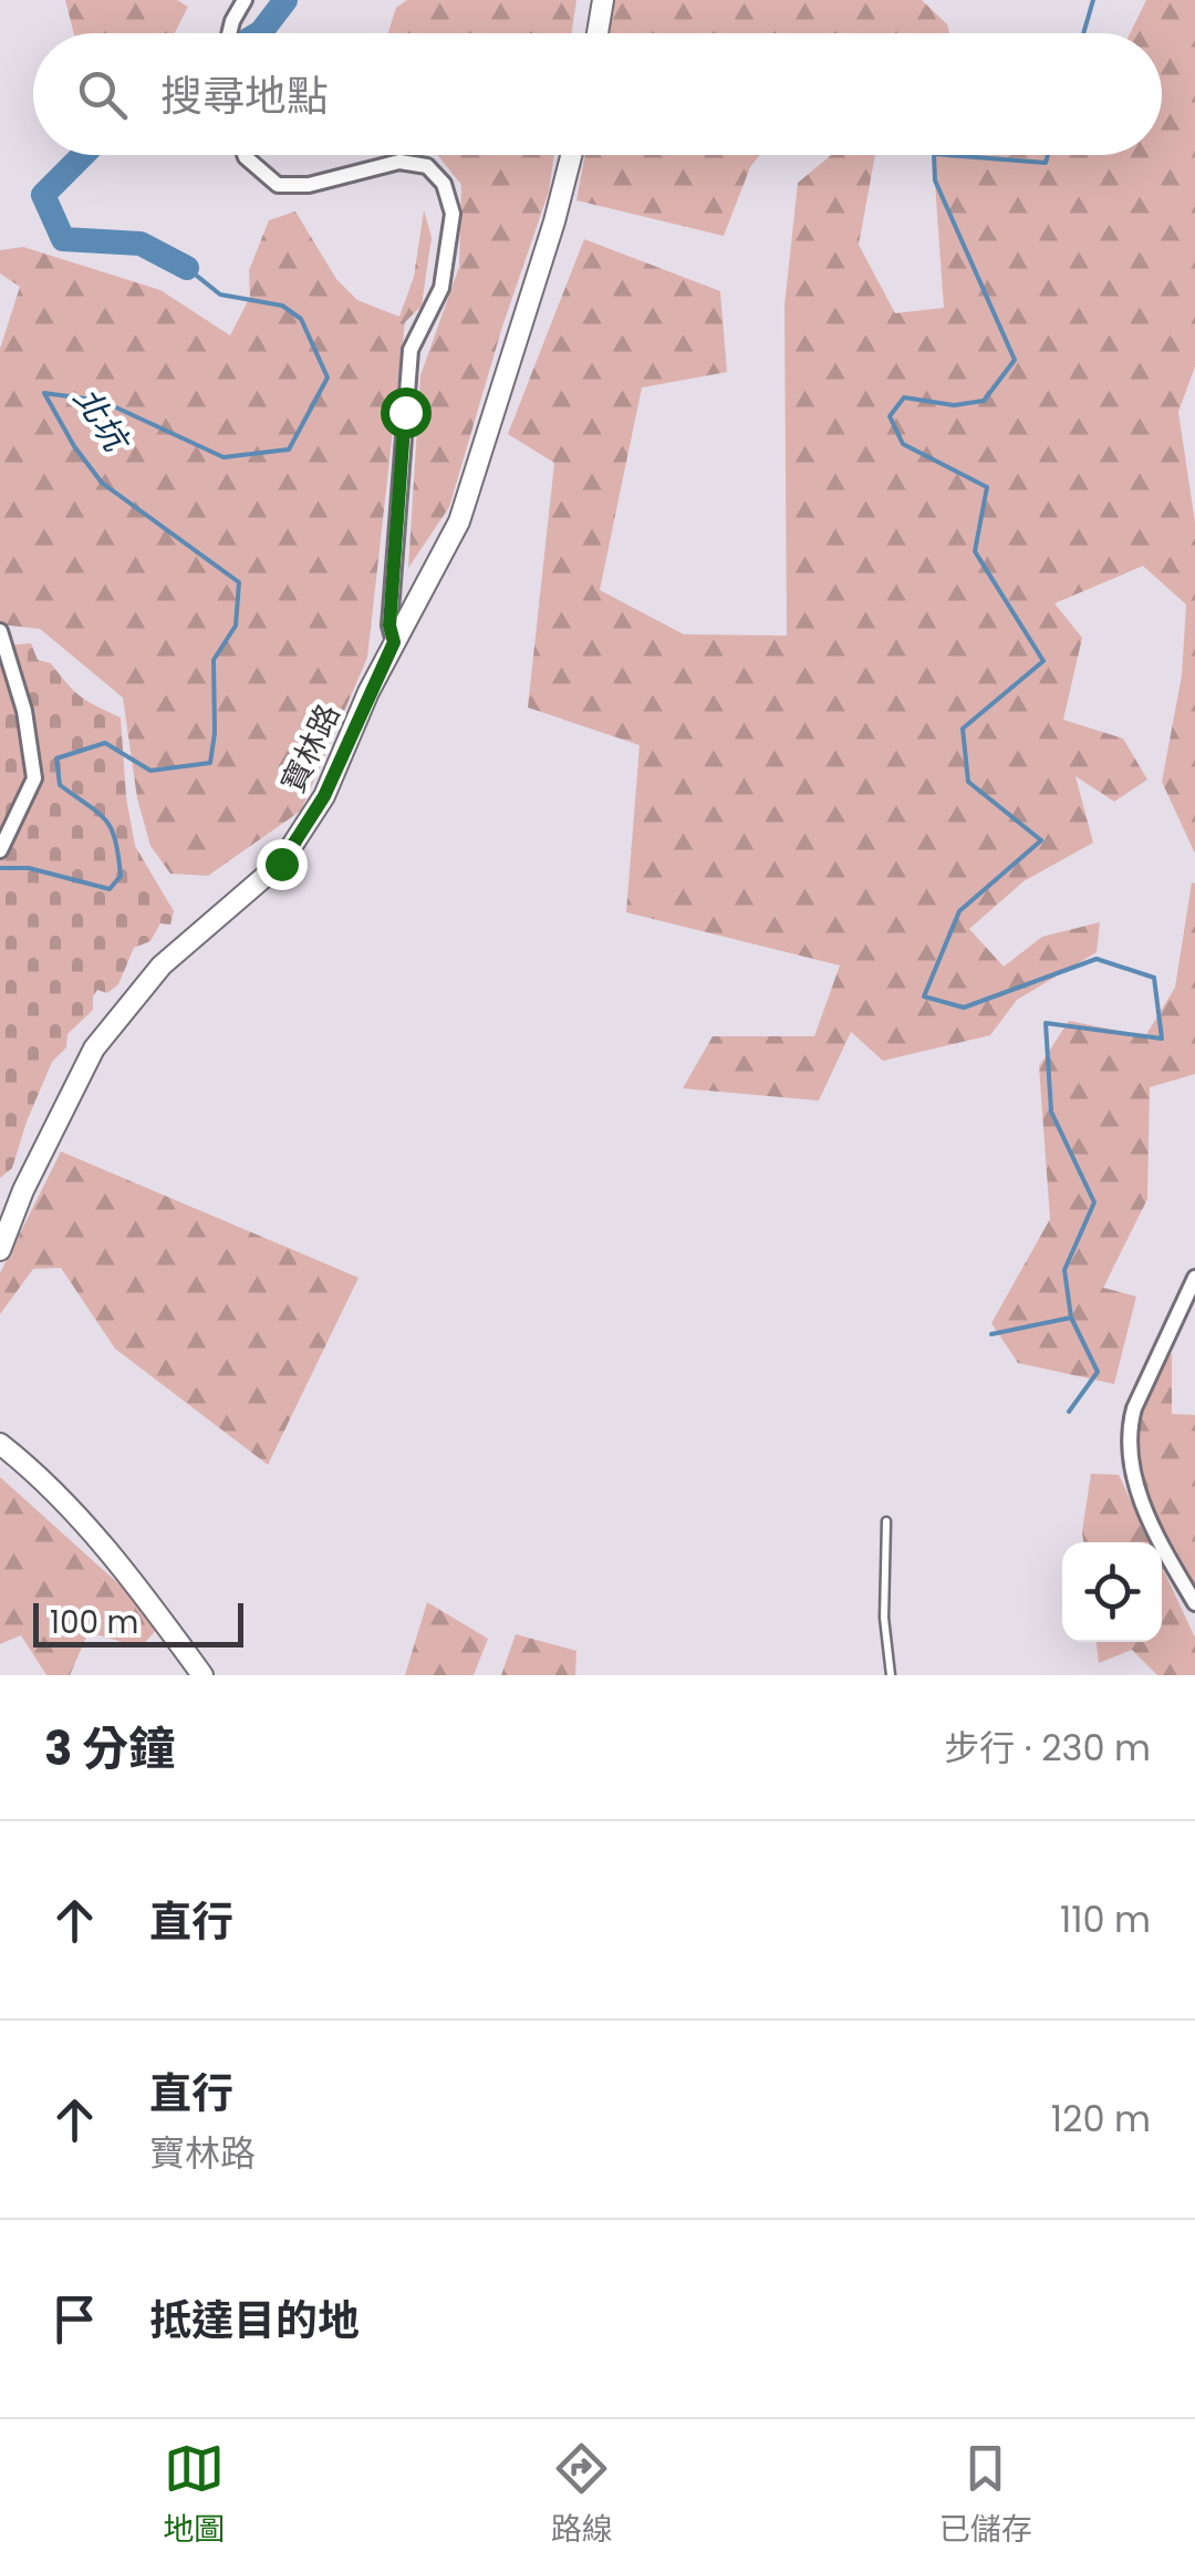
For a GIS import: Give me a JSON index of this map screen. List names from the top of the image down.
{
  "streets": {
    "main road": ["寶林路"]
  },
  "water": ["北坑"],
  "scale_bar": "100 m",
  "page": {
    "search": "搜尋地點",
    "scale": "100 m",
    "heading": ["3 分鐘", "步行 · 230 m"],
    "list": [
      ["直行", "110 m"],
      ["直行", "寶林路", "120 m"],
      "抵達目的地"
    ],
    "nav": ["地圖", "路線", "已儲存"]
  }
}
